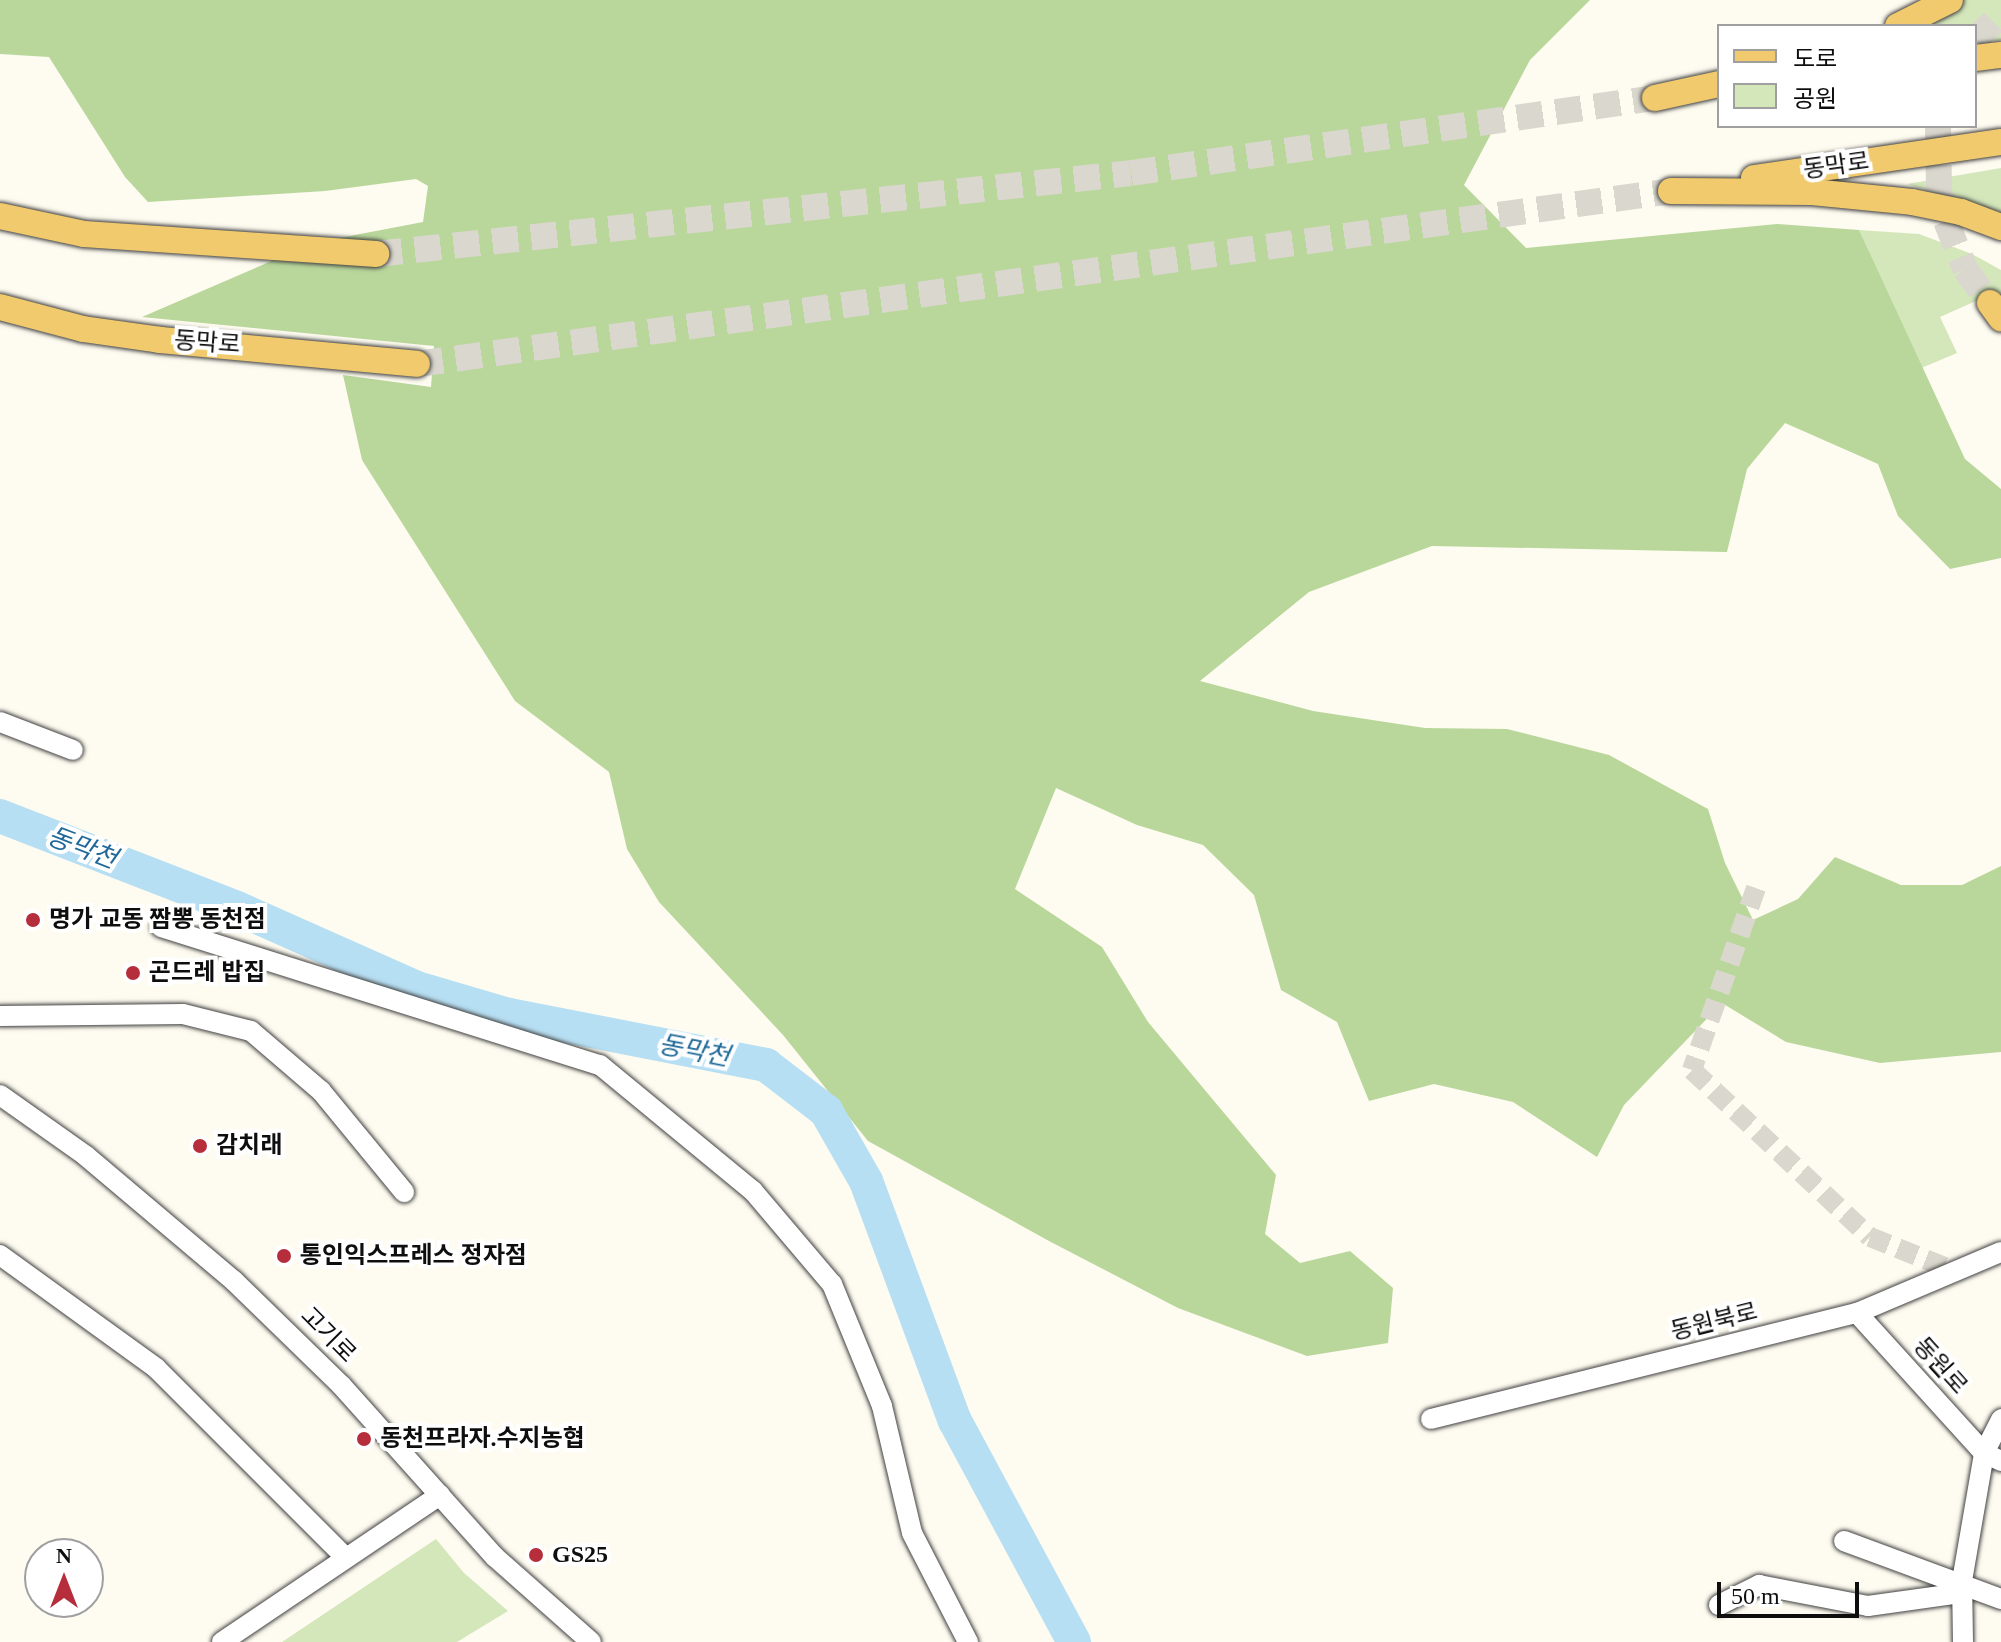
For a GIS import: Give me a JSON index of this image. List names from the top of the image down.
{
  "streets": {
    "main road": ["동막로"],
    "street": ["동원북로", "고기로", "동원로"]
  },
  "crossings": [
    ["동원북로", "동원로"]
  ],
  "water": ["동막천"],
  "places": [
    "명가 교동 짬뽕 동천점",
    "곤드레 밥집",
    "감치래",
    "통인익스프레스 정자점",
    "동천프라자.수지농협",
    "GS25"
  ],
  "legend": ["도로", "공원"],
  "scale_bar": "50 m",
  "north": "top"
}
